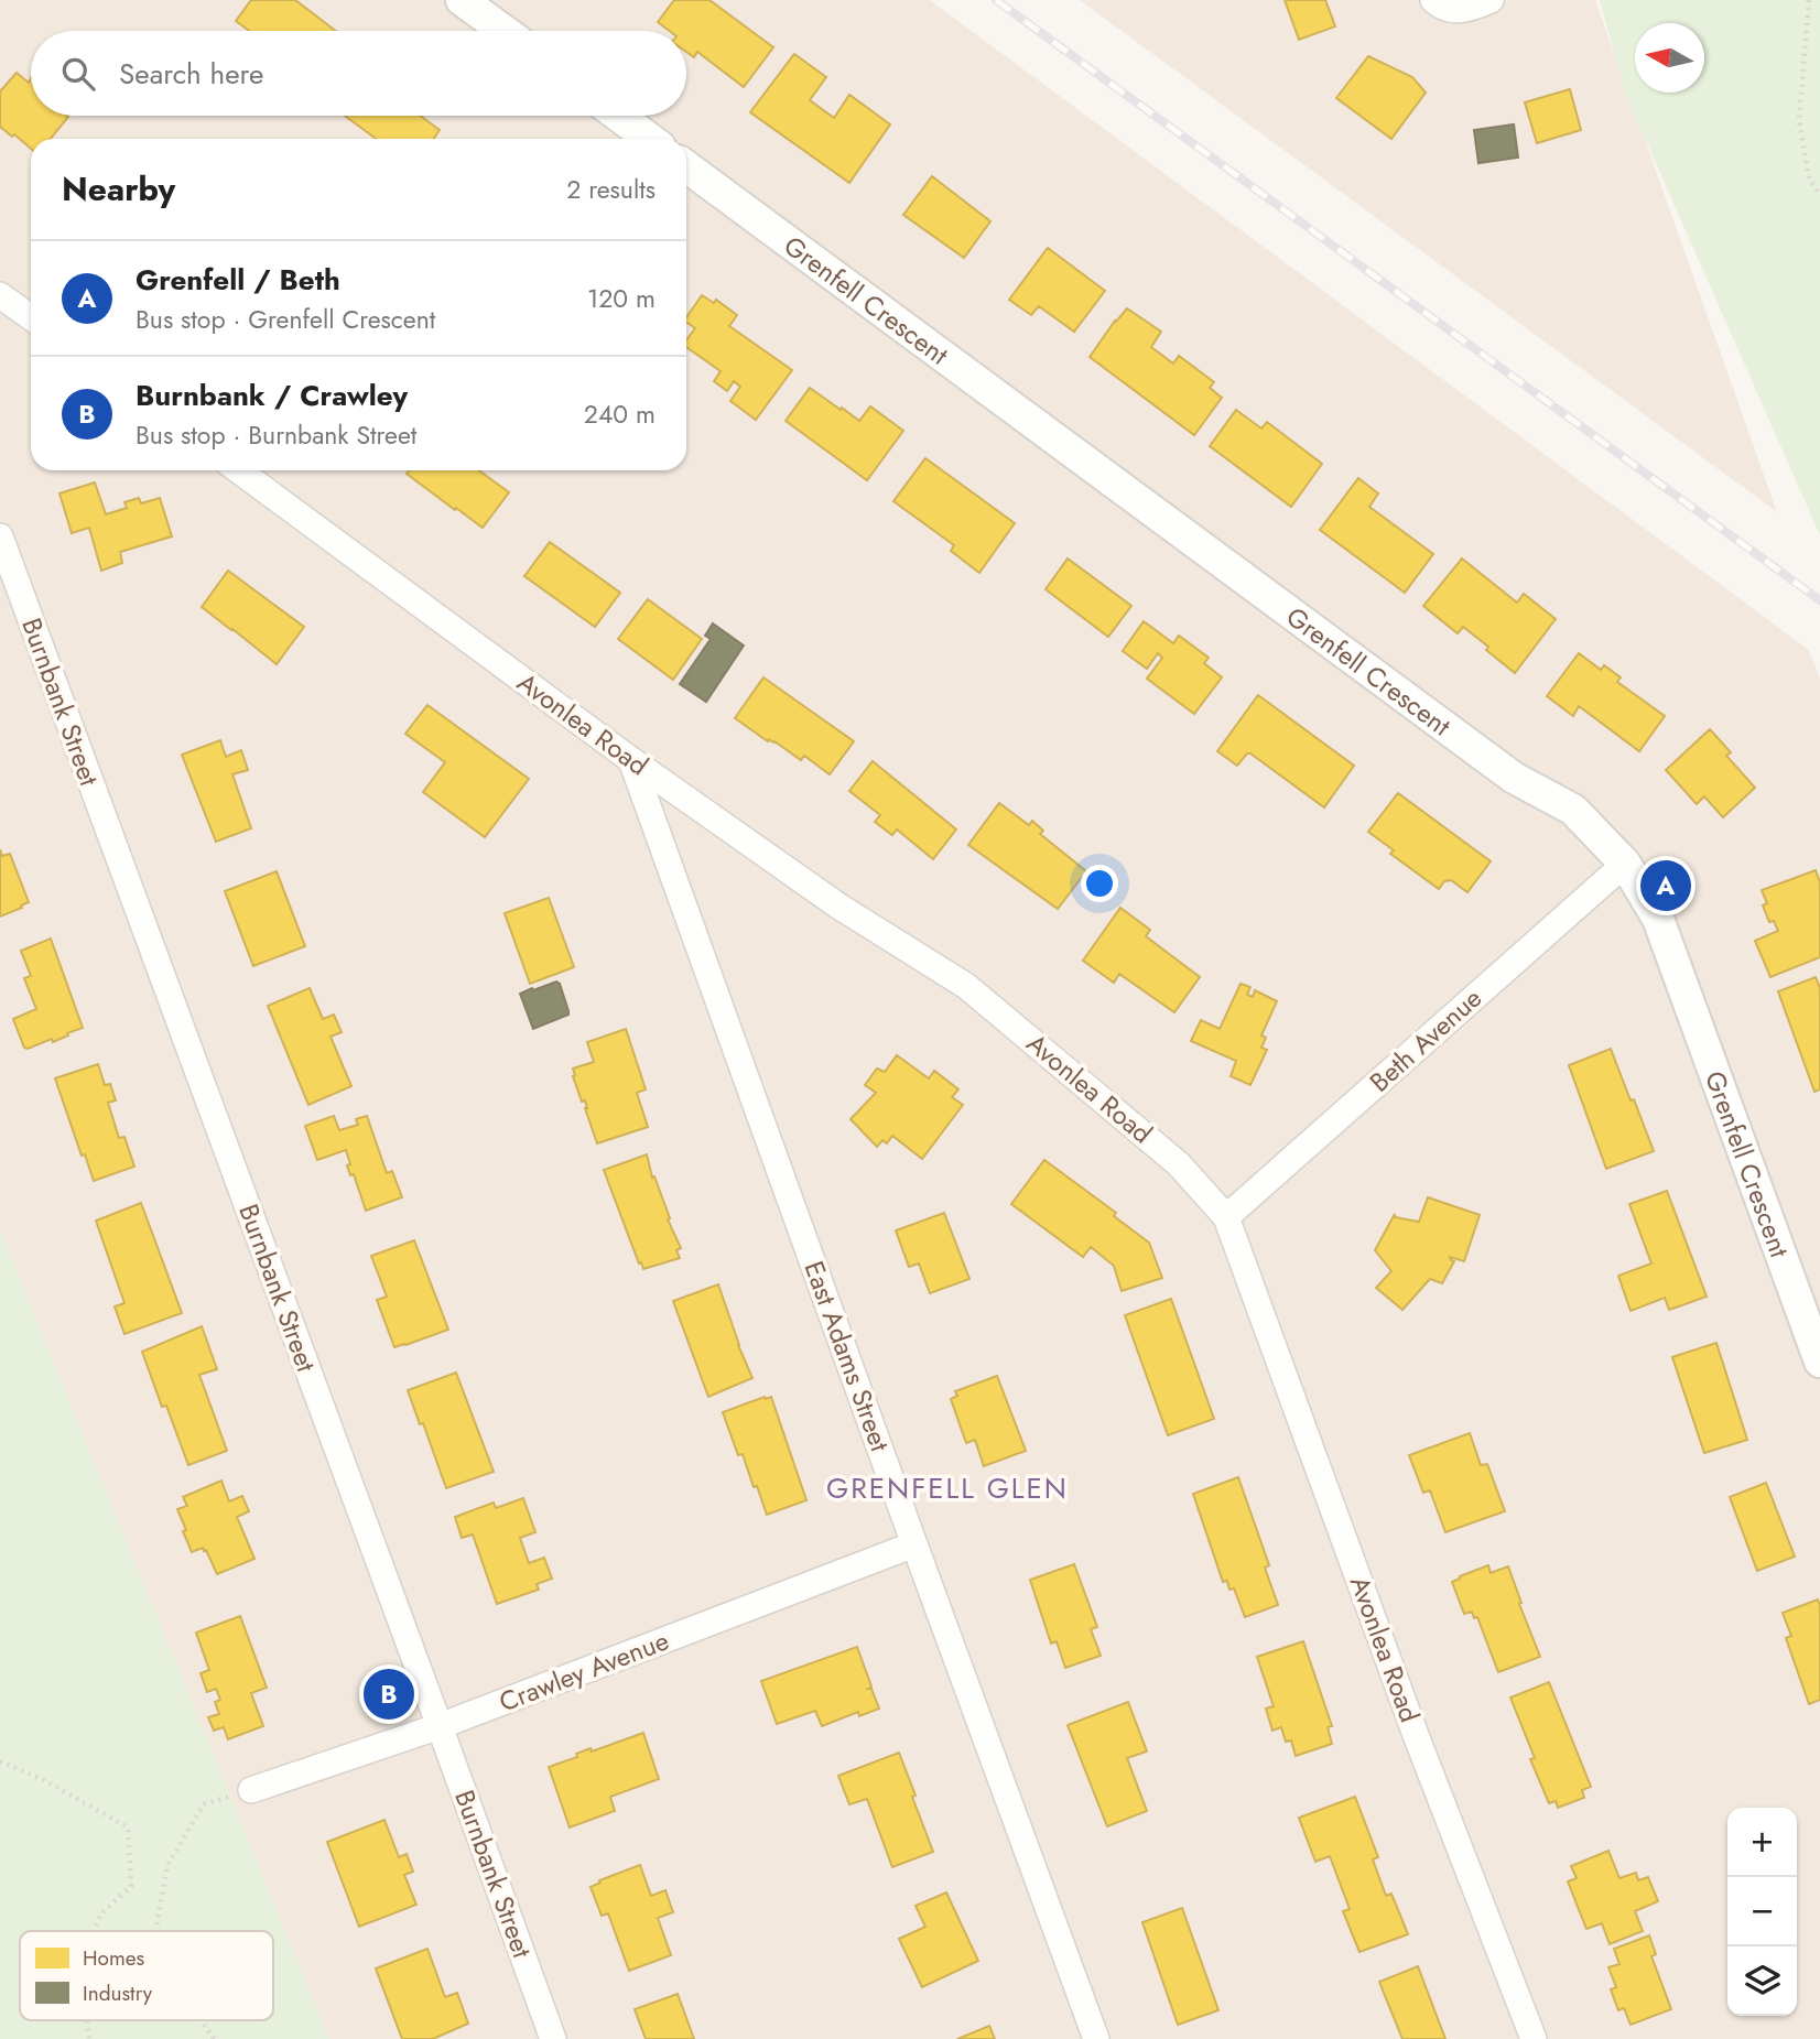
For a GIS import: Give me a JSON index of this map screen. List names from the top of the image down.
{
  "streets": {
    "street": [
      "Grenfell Crescent",
      "Burnbank Street",
      "Avonlea Road",
      "Beth Avenue",
      "East Adams Street",
      "Crawley Avenue"
    ]
  },
  "crossings": [
    ["Grenfell Crescent", "Beth Avenue"],
    ["Burnbank Street", "Crawley Avenue"],
    ["Avonlea Road", "Beth Avenue"],
    ["Avonlea Road", "East Adams Street"],
    ["East Adams Street", "Crawley Avenue"]
  ],
  "districts": ["GRENFELL GLEN"],
  "legend": ["Homes", "Industry"],
  "north": "left",
  "page": {
    "search": "Search here",
    "heading": ["Nearby", "2 results"],
    "list": [
      {
        "mark": "A",
        "name": "Grenfell / Beth",
        "note": "Bus stop · Grenfell Crescent",
        "value": "120 m"
      },
      {
        "mark": "B",
        "name": "Burnbank / Crawley",
        "note": "Bus stop · Burnbank Street",
        "value": "240 m"
      }
    ],
    "pins": ["A", "B"],
    "map_buttons": ["+", "−"]
  }
}
